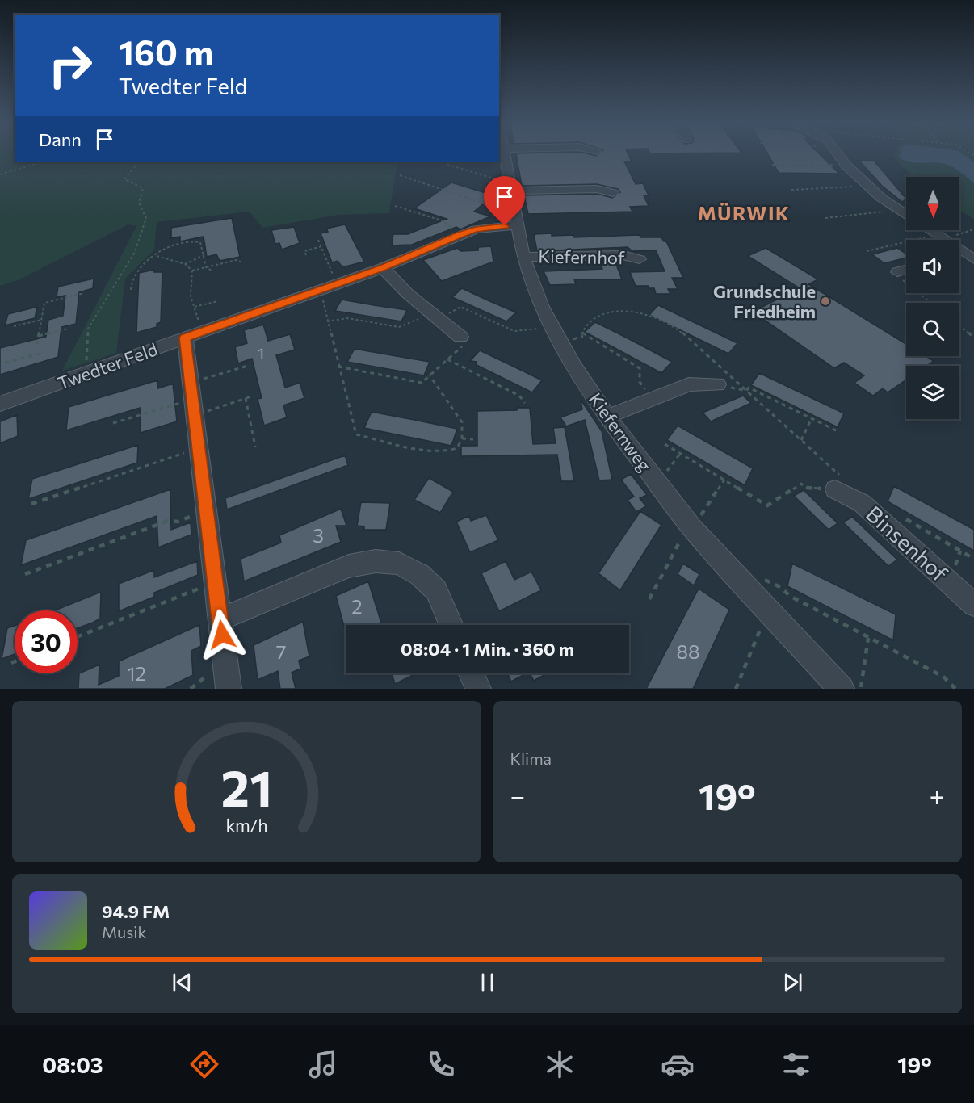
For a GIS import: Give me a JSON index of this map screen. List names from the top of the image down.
{
  "streets": {
    "street": [
      "Kiefernhof",
      "Twedter Feld",
      "Kiefernweg",
      "Binsenhof"
    ]
  },
  "crossings": [
    ["Kiefernhof", "Kiefernweg"],
    ["Twedter Feld", "Kiefernweg"]
  ],
  "districts": ["MÜRWIK"],
  "places": ["Grundschule Friedheim"],
  "house_numbers": [
    "1",
    "3",
    "2",
    "7",
    "88",
    "12"
  ],
  "north": "bottom",
  "page": {
    "turn": ["160 m", "Twedter Feld"],
    "then": "Dann",
    "limit": "30",
    "trip": "08:04 · 1 Min. · 360 m",
    "tile": "Klima",
    "heat": ["−", "19°", "+"],
    "song": ["94.9 FM", "Musik"],
    "tabs": ["08:03", "19°"],
    "gauge": ["21", "km/h"]
  }
}
